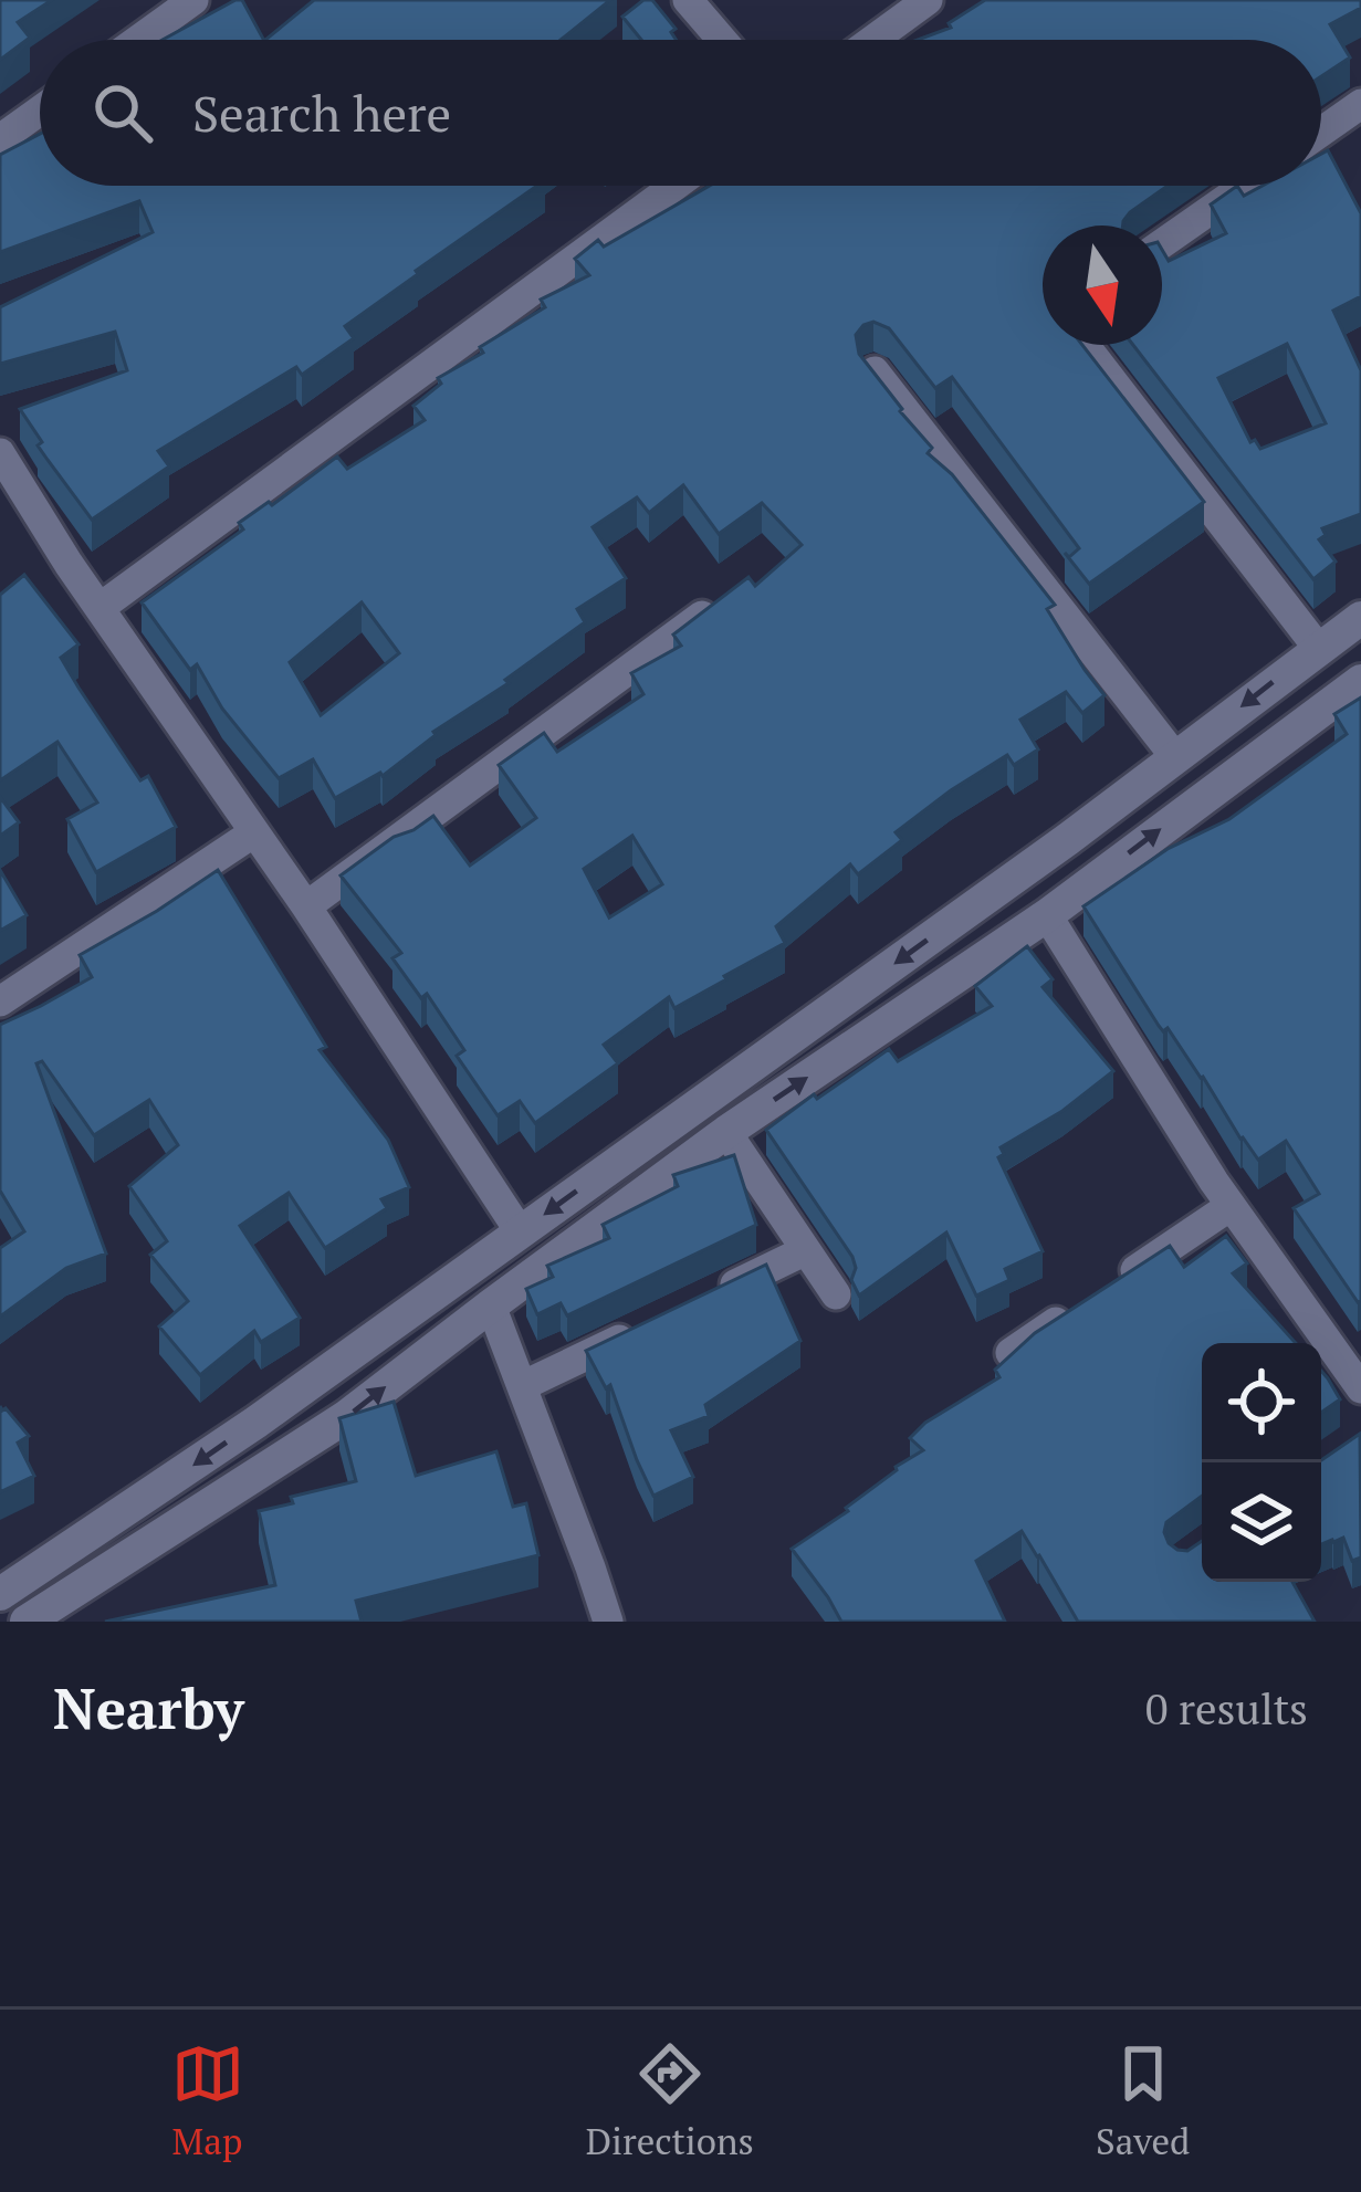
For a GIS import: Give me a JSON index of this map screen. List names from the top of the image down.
{
  "north": "bottom",
  "page": {
    "search": "Search here",
    "heading": ["Nearby", "0 results"],
    "nav": ["Map", "Directions", "Saved"]
  }
}
